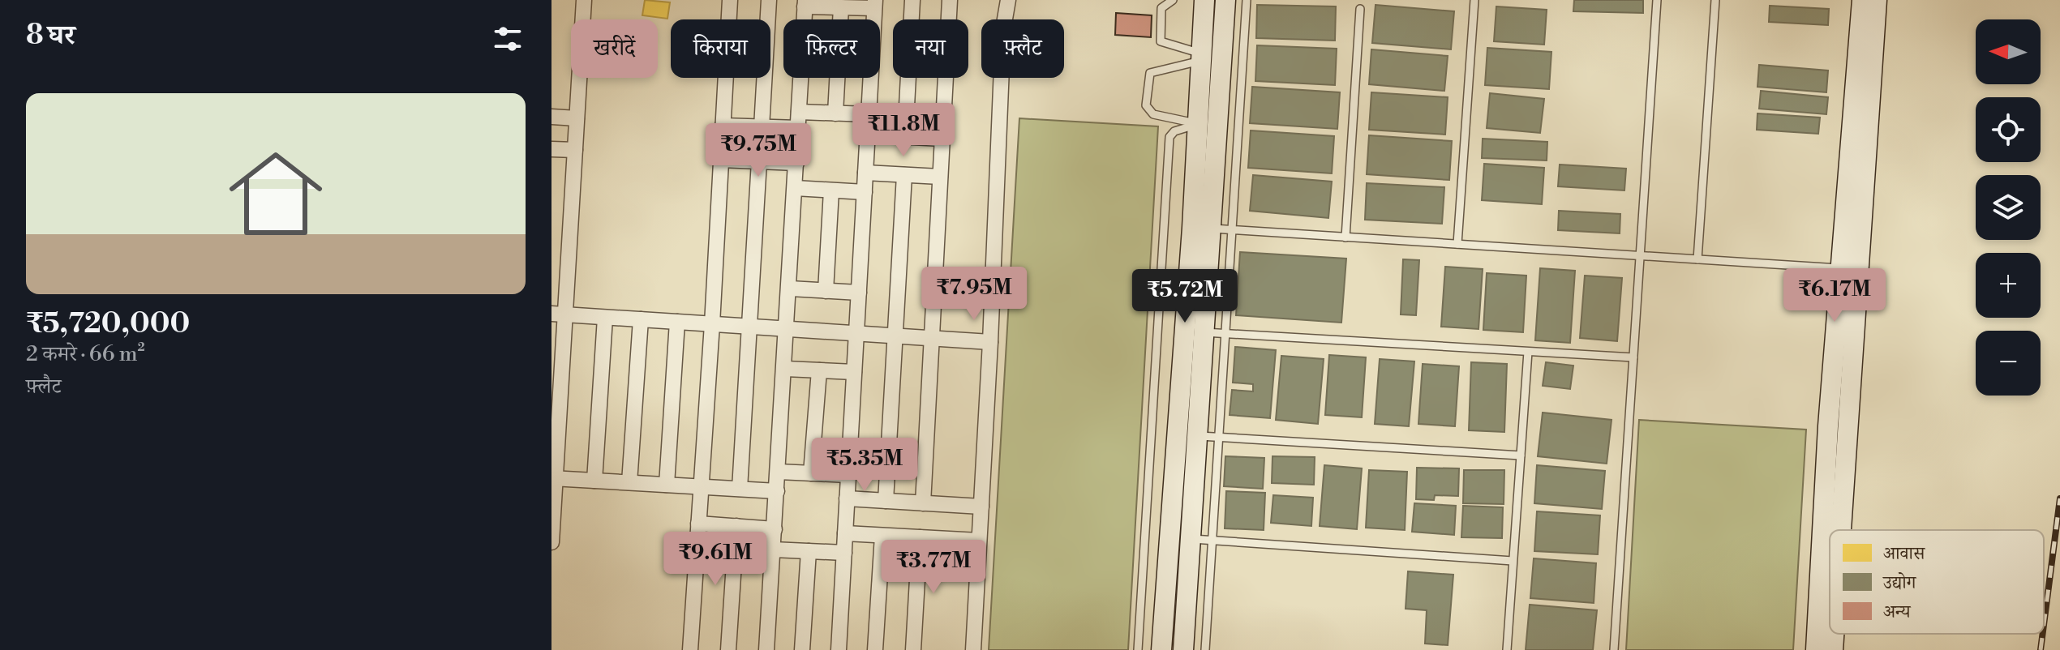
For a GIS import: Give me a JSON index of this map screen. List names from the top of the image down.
{
  "legend": ["आवास", "उद्योग", "अन्य"],
  "north": "left",
  "page": {
    "heading": "8 घर",
    "map_buttons": ["+", "−"],
    "chip": [
      "खरीदें",
      "किराया",
      "फ़िल्टर",
      "नया",
      "फ़्लैट"
    ],
    "list": [
      {
        "name": "₹5,720,000",
        "note": "2 कमरे · 66 m² · फ़्लैट"
      }
    ],
    "price": [
      "₹11.8M",
      "₹9.75M",
      "₹7.95M",
      "₹6.17M",
      "₹5.72M",
      "₹5.35M",
      "₹9.61M",
      "₹3.77M"
    ]
  }
}
